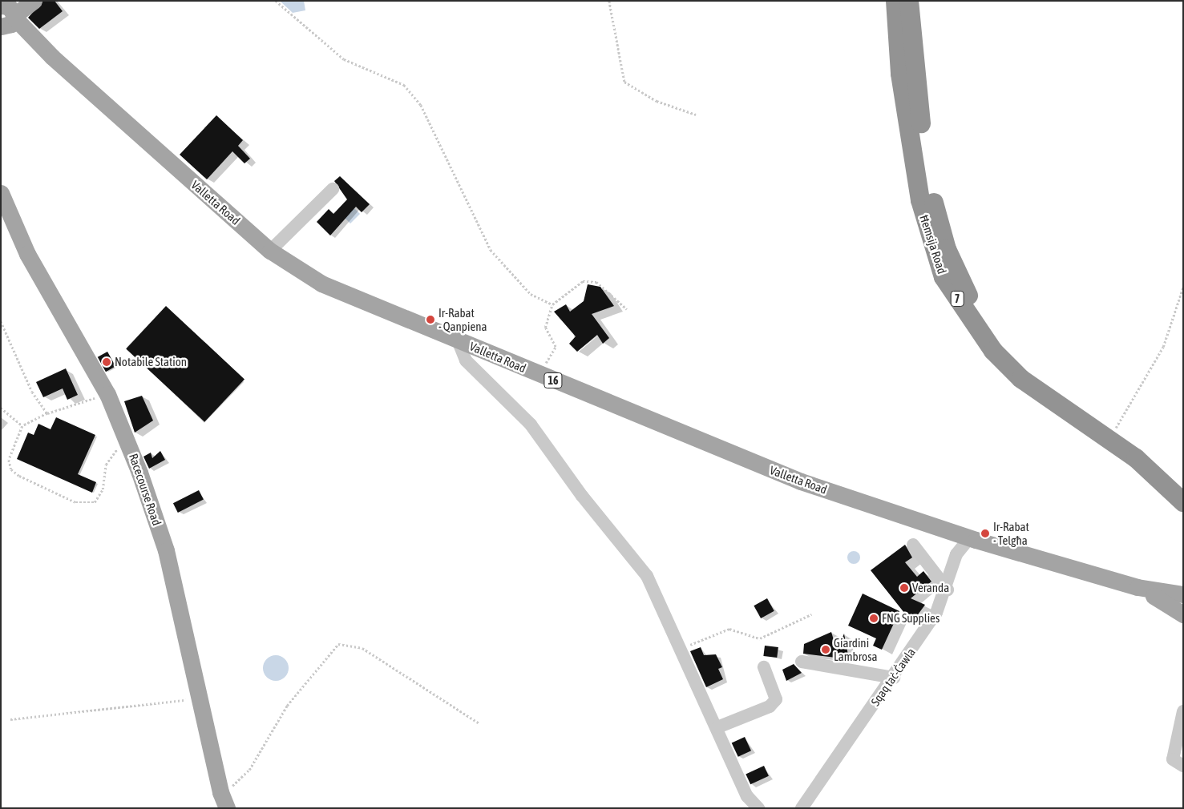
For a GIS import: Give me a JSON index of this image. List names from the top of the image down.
{
  "streets": {
    "highway": ["Ħemsija Road", "7"],
    "main road": ["Valletta Road", "16", "Racecourse Road"],
    "street": ["Sqaq taċ-Ċawla"]
  },
  "crossings": [
    ["Valletta Road", "Sqaq taċ-Ċawla"]
  ],
  "places": [
    "Ir-Rabat - Qanpiena",
    "Notabile Station",
    "Ir-Rabat - Telgħa",
    "Veranda",
    "FNG Supplies",
    "Giardini Lambrosa"
  ]
}
